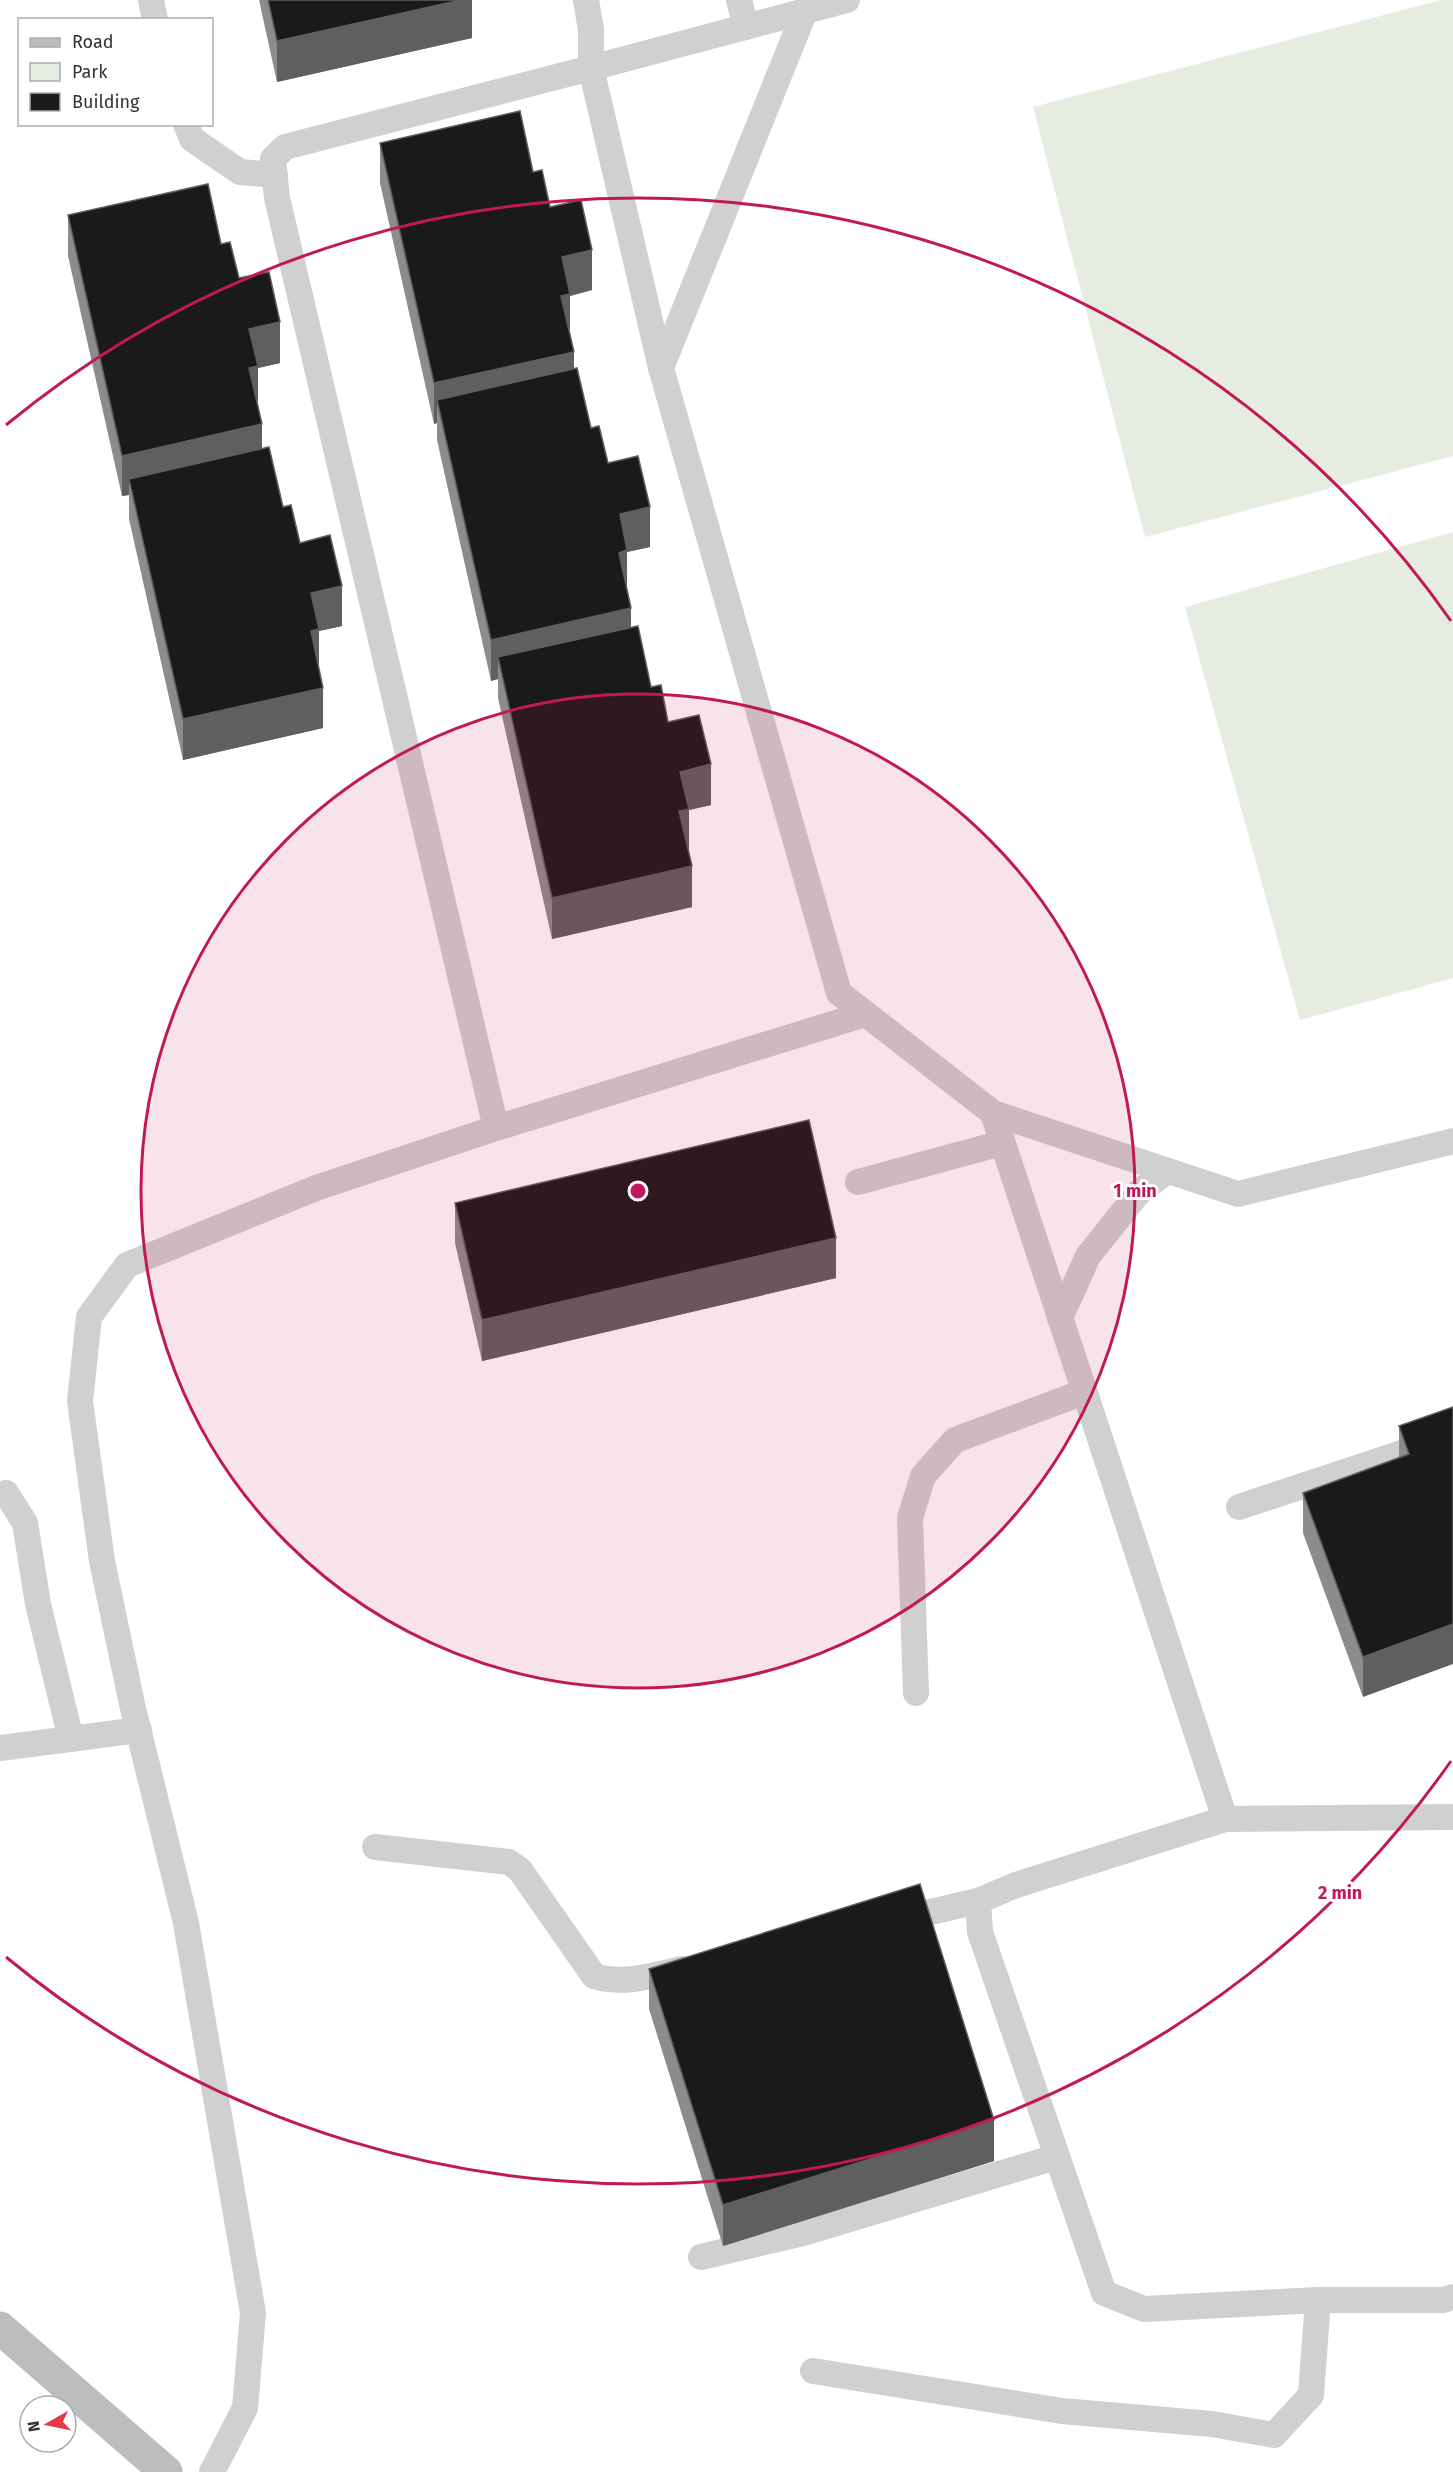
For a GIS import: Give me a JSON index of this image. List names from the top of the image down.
{
  "legend": ["Road", "Park", "Building"],
  "north": "left",
  "rings": ["1 min", "2 min"]
}
